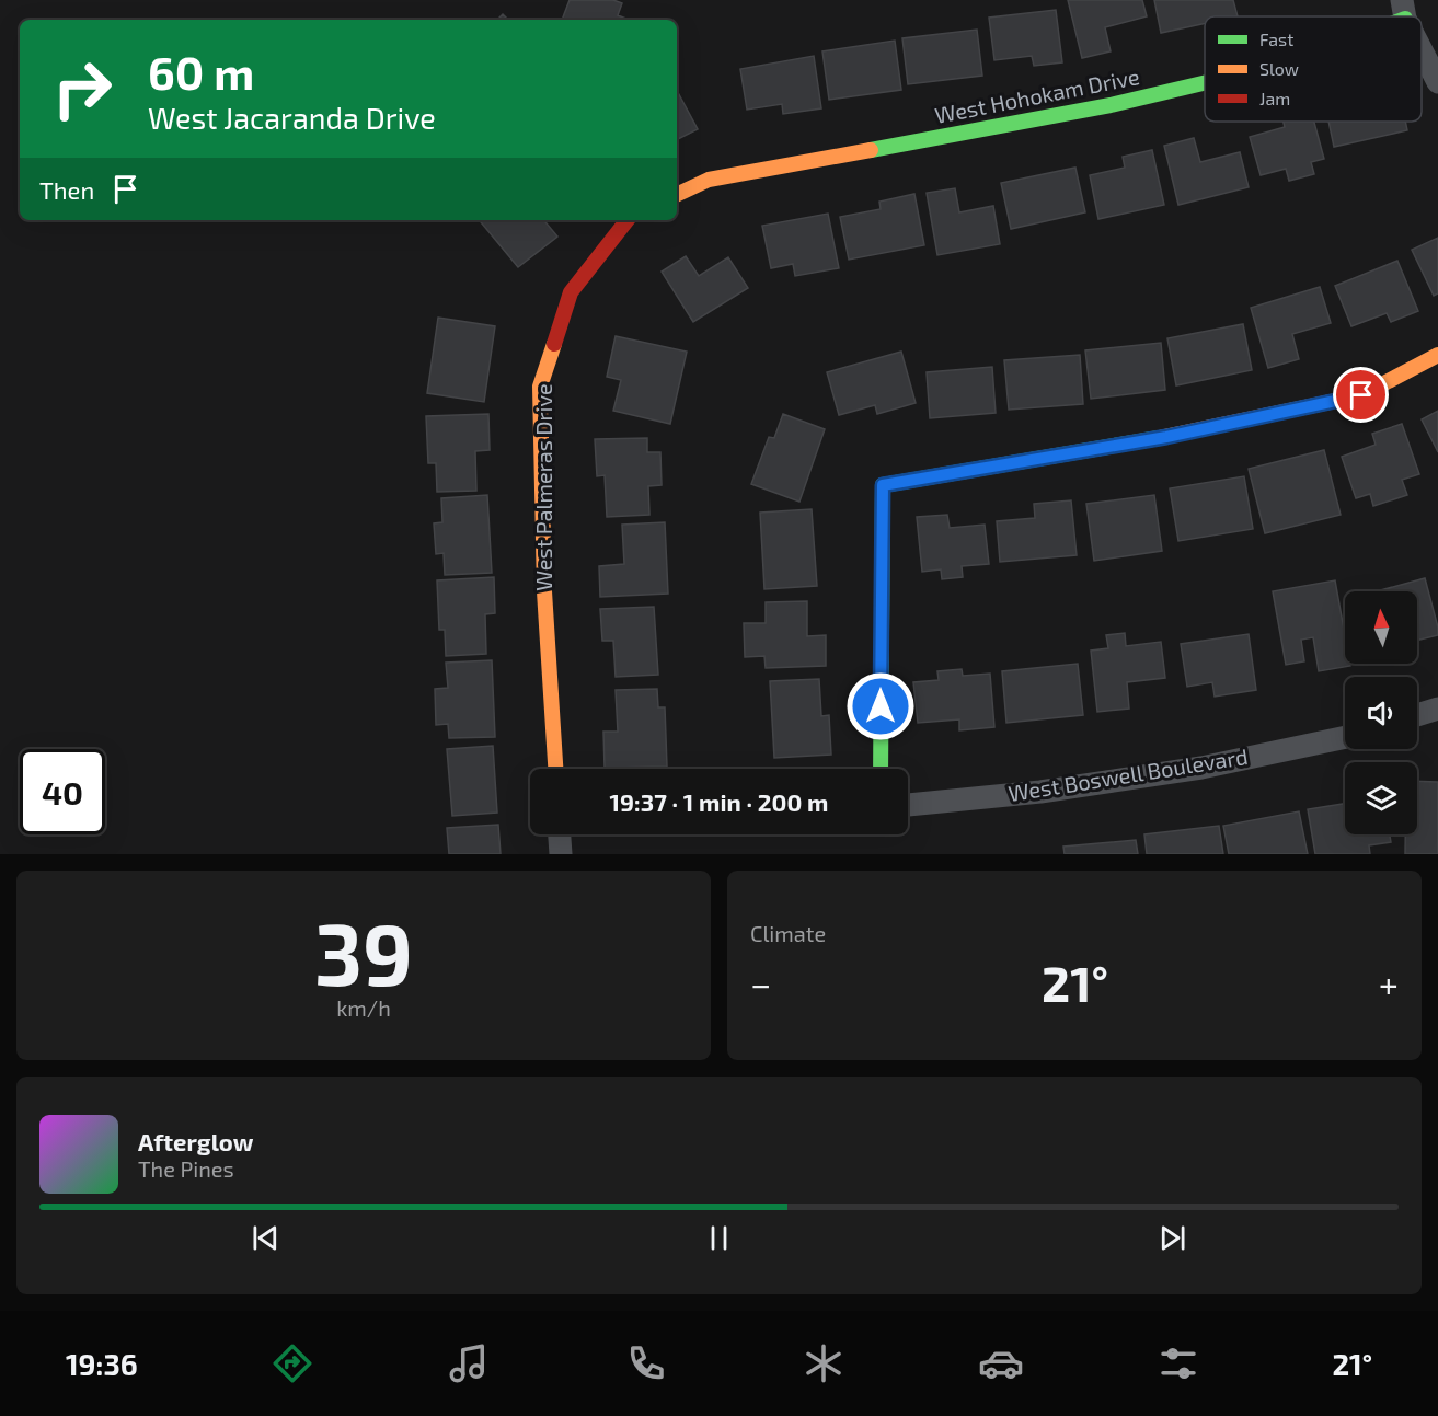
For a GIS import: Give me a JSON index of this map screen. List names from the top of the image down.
{
  "streets": {
    "street": ["West Hohokam Drive", "West Palmeras Drive", "West Boswell Boulevard"]
  },
  "legend": ["Fast", "Slow", "Jam"],
  "north": "top",
  "page": {
    "turn": ["60 m", "West Jacaranda Drive"],
    "then": "Then",
    "limit": "40",
    "trip": "19:37 · 1 min · 200 m",
    "tile": [
      ["39", "km/h"],
      "Climate"
    ],
    "heat": ["−", "21°", "+"],
    "song": ["Afterglow", "The Pines"],
    "tabs": ["19:36", "21°"]
  }
}
